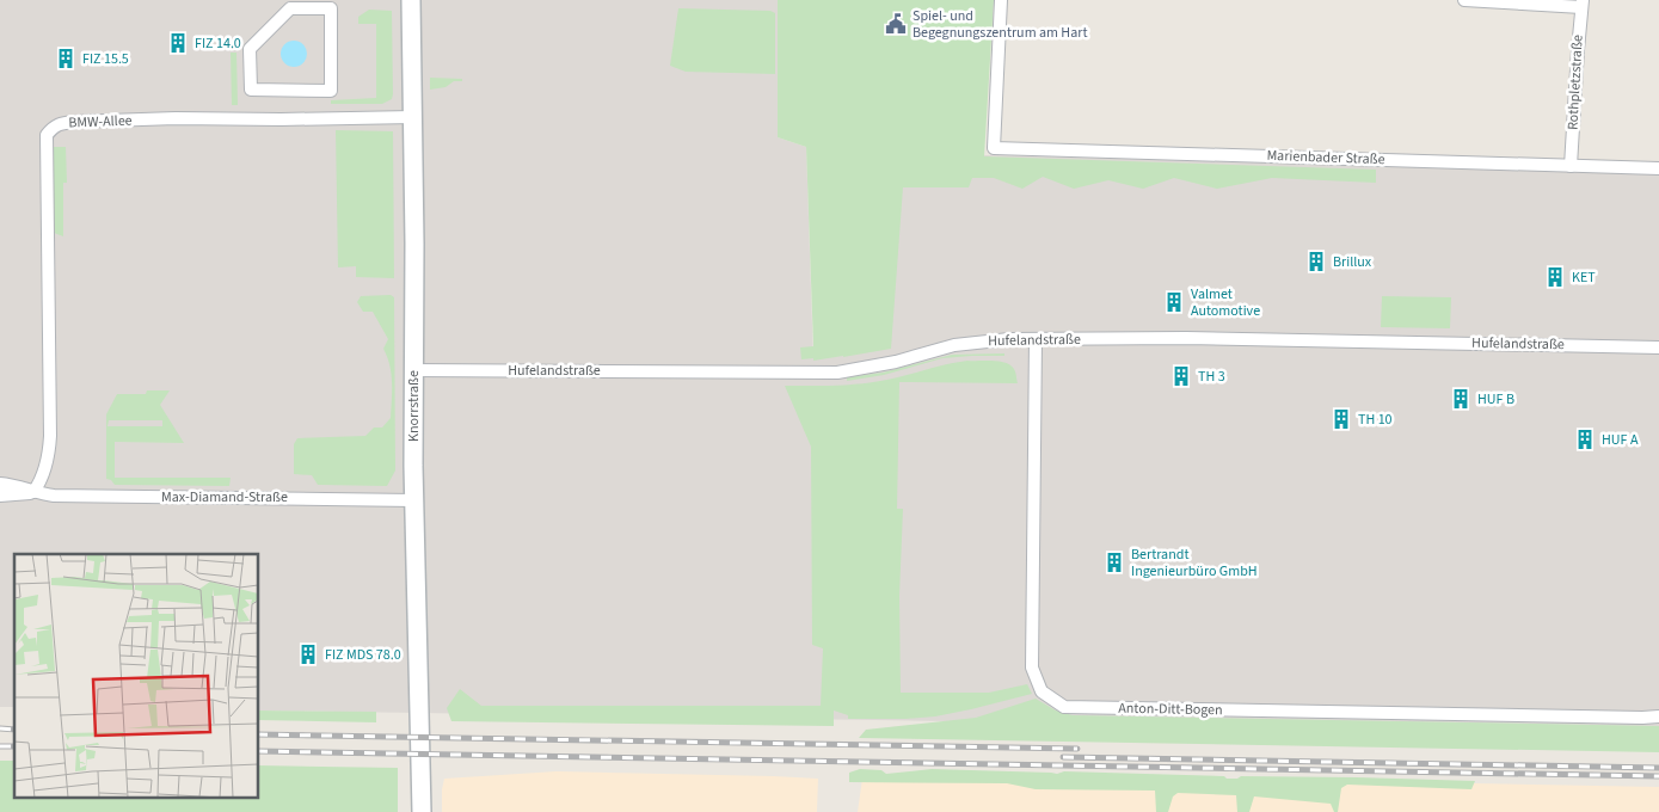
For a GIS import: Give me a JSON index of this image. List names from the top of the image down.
{
  "streets": {
    "street": [
      "Rothpletzstraße",
      "BMW-Allee",
      "Marienbader Straße",
      "Hufelandstraße",
      "Knorrstraße",
      "Max-Diamand-Straße",
      "Anton-Ditt-Bogen"
    ]
  },
  "crossings": [
    ["Rothpletzstraße", "Marienbader Straße"],
    ["BMW-Allee", "Knorrstraße"],
    ["BMW-Allee", "Max-Diamand-Straße"],
    ["Hufelandstraße", "Knorrstraße"],
    ["Hufelandstraße", "Anton-Ditt-Bogen"],
    ["Knorrstraße", "Max-Diamand-Straße"]
  ],
  "places": {
    "public building": ["Spiel- und Begegnungszentrum am Hart"],
    "building": [
      "FIZ 14.0",
      "FIZ 15.5",
      "Brillux",
      "KET",
      "Valmet Automotive",
      "TH 3",
      "HUF B",
      "TH 10",
      "HUF A",
      "Bertrandt Ingenieurbüro GmbH",
      "FIZ MDS 78.0"
    ]
  }
}
